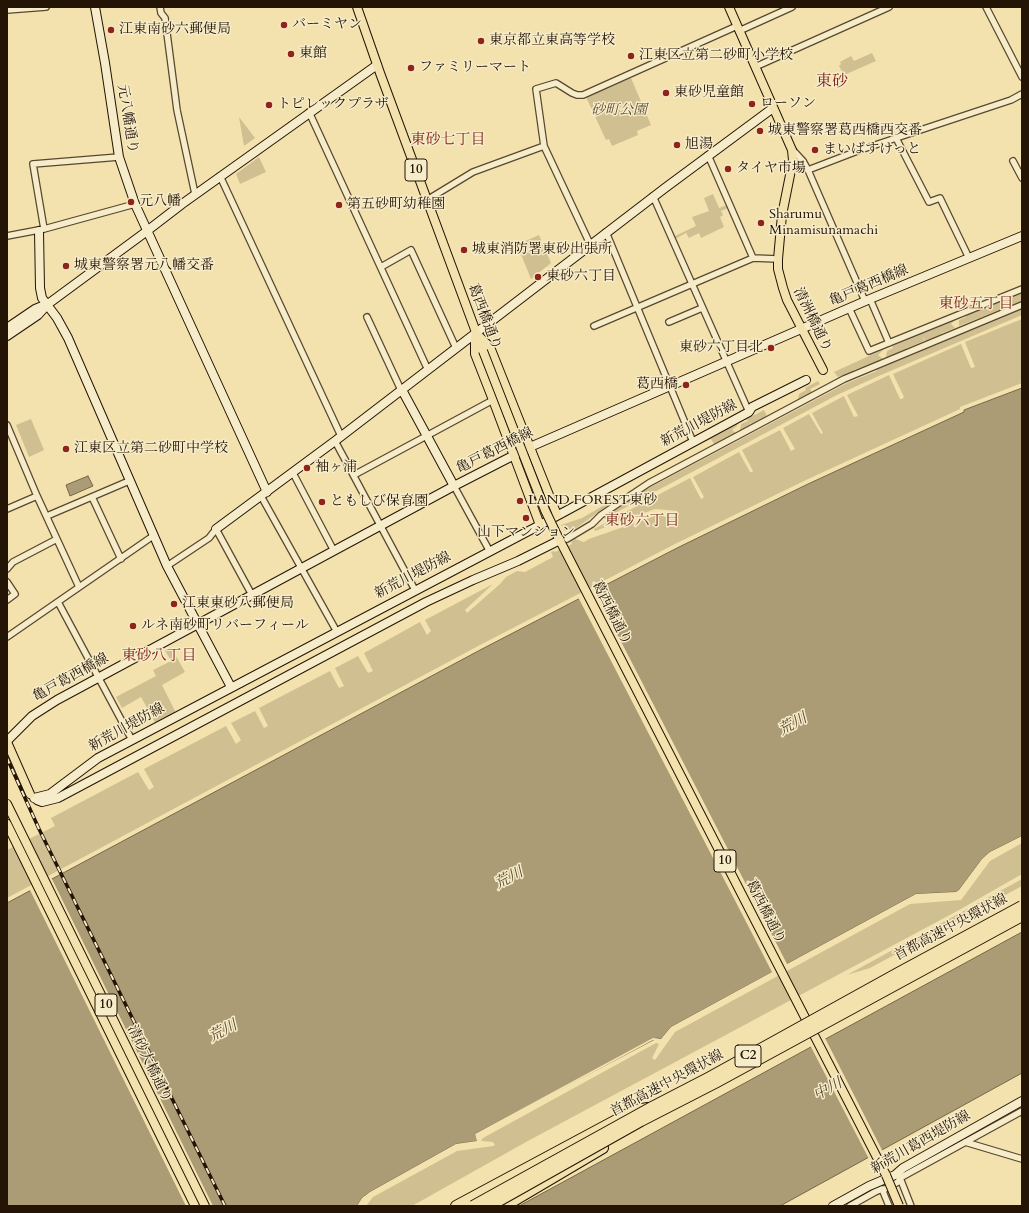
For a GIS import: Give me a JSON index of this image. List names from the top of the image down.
{
  "streets": {
    "highway": ["首都高速中央環状線", "C2"],
    "main road": [
      "元八幡通り",
      "10",
      "亀戸葛西橋線",
      "葛西橋通り",
      "清洲橋通り",
      "新荒川堤防線",
      "清砂大橋通り",
      "新荒川葛西堤防線"
    ]
  },
  "crossings": [
    ["10", "亀戸葛西橋線"],
    ["10", "葛西橋通り"],
    ["10", "新荒川堤防線"],
    ["亀戸葛西橋線", "清洲橋通り"],
    ["葛西橋通り", "新荒川堤防線"]
  ],
  "districts": [
    "東砂",
    "東砂七丁目",
    "東砂五丁目",
    "東砂六丁目",
    "東砂八丁目"
  ],
  "water": ["荒川", "中川"],
  "parks": ["砂町公園"],
  "places": [
    "バーミヤン",
    "江東南砂六郵便局",
    "東京都立東高等学校",
    "東館",
    "江東区立第二砂町小学校",
    "ファミリーマート",
    "東砂児童館",
    "ローソン",
    "トピレックプラザ",
    "城東警察署葛西橋西交番",
    "旭湯",
    "まいばすけっと",
    "タイヤ市場",
    "元八幡",
    "第五砂町幼稚園",
    "Sharumu Minamisunamachi",
    "城東消防署東砂出張所",
    "城東警察署元八幡交番",
    "東砂六丁目",
    "東砂六丁目北",
    "葛西橋",
    "江東区立第二砂町中学校",
    "袖ヶ浦",
    "LAND FOREST東砂",
    "ともしび保育園",
    "山下マンション",
    "江東東砂八郵便局",
    "ルネ南砂町リバーフィール"
  ]
}
